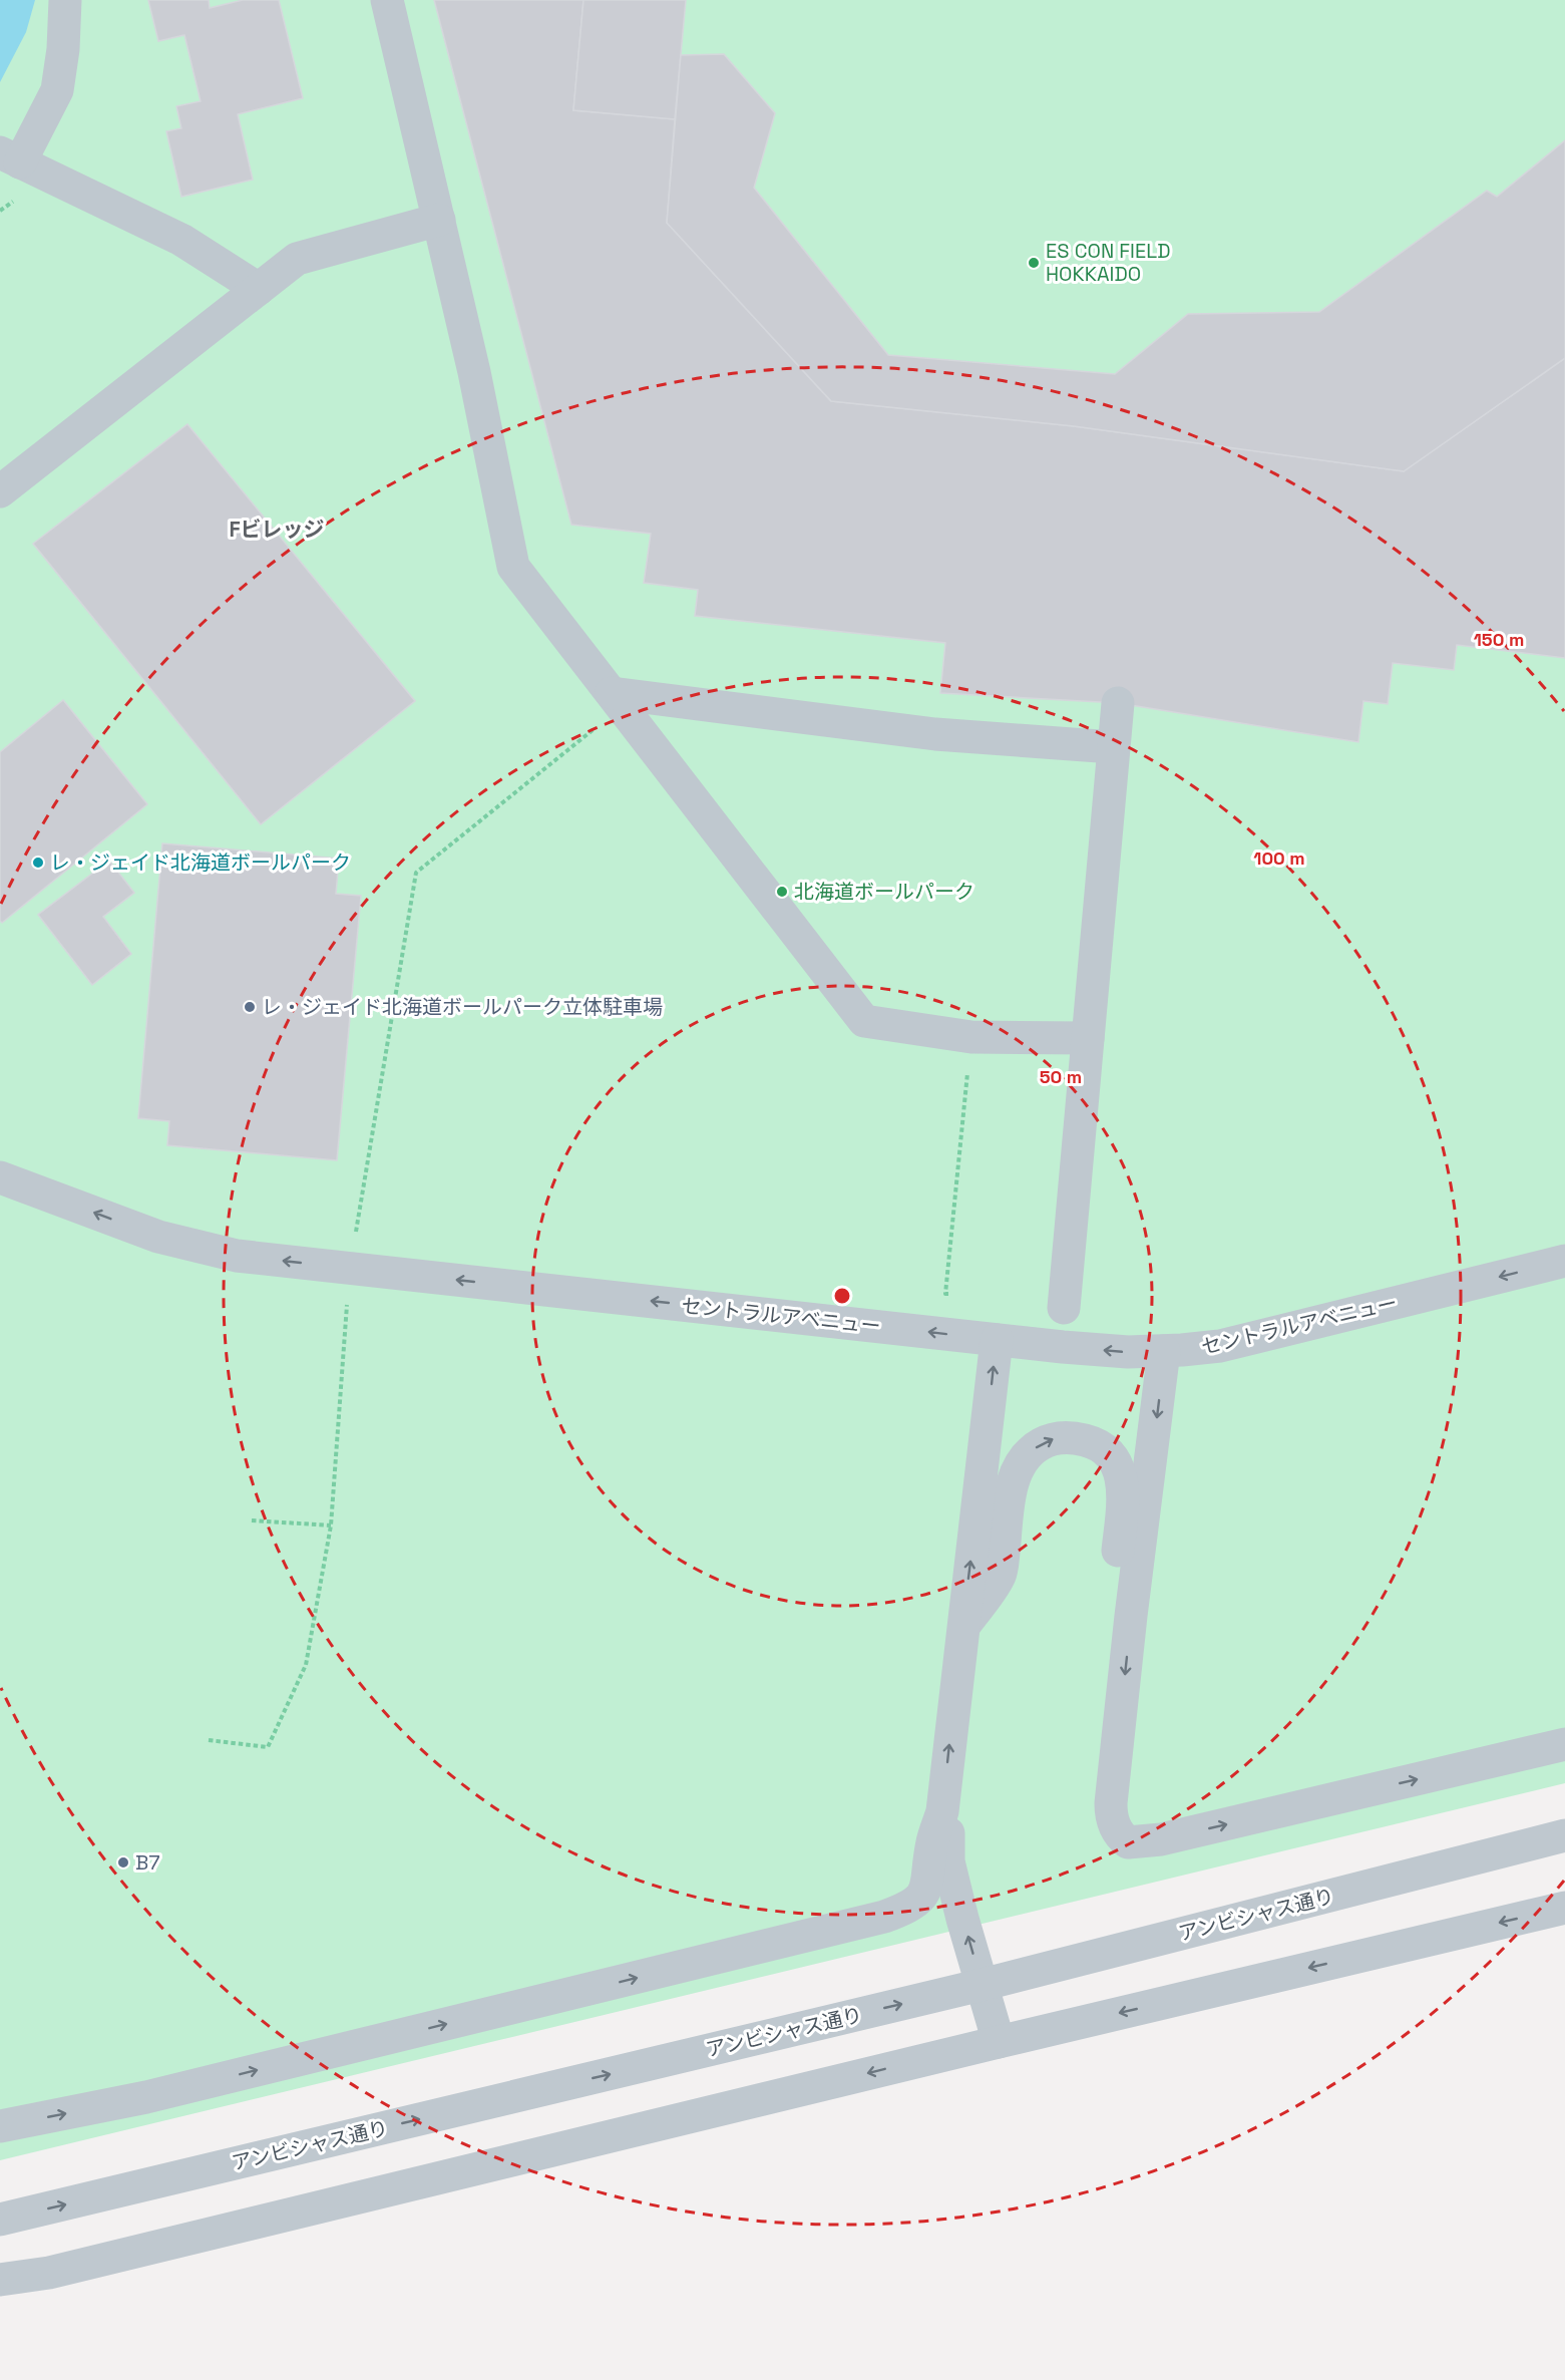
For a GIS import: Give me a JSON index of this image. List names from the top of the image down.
{
  "streets": {
    "street": ["セントラルアベニュー", "アンビシャス通り"]
  },
  "one_way": ["セントラルアベニュー"],
  "districts": ["Fビレッジ"],
  "places": [
    "ES CON FIELD HOKKAIDO",
    "レ・ジェイド北海道ボールパーク",
    "北海道ボールパーク",
    "レ・ジェイド北海道ボールパーク立体駐車場",
    "B7"
  ],
  "rings": ["150 m", "100 m", "50 m"]
}
